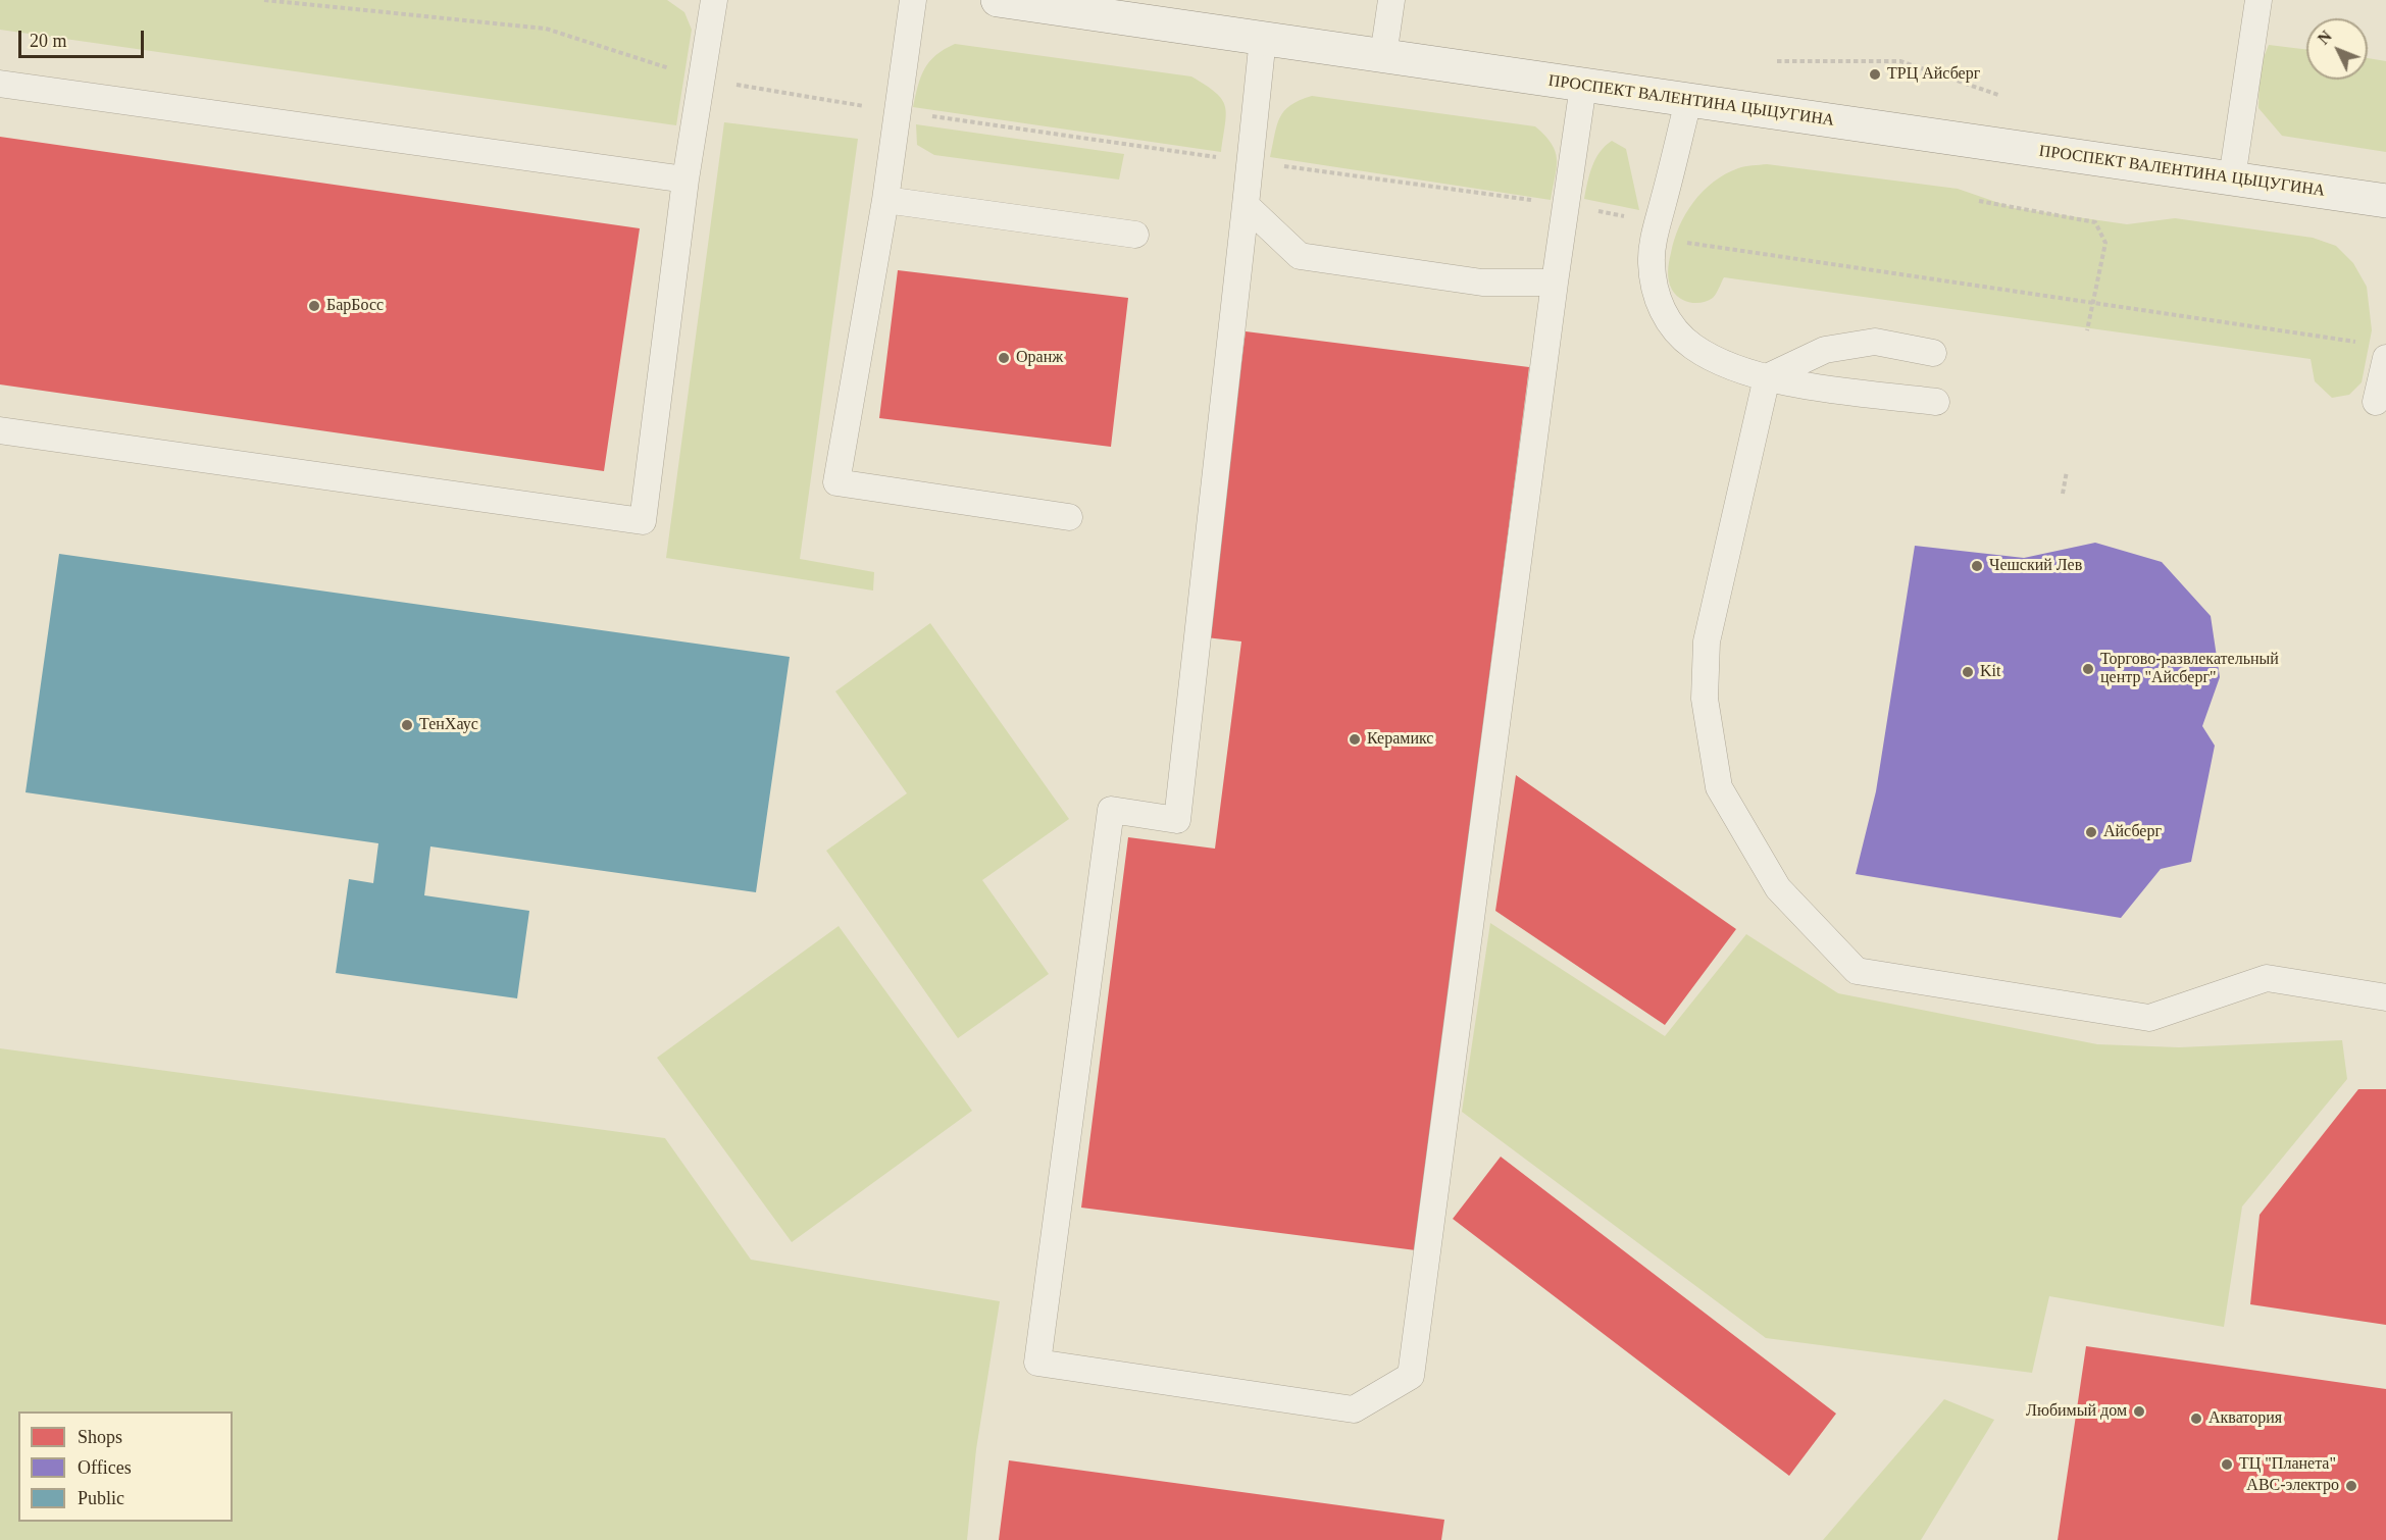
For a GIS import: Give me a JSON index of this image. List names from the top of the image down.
{
  "streets": {
    "street": ["ПРОСПЕКТ ВАЛЕНТИНА ЦЫЦУГИНА"]
  },
  "places": [
    "ТРЦ Айсберг",
    "БарБосс",
    "Оранж",
    "Чешский Лев",
    "Торгово-развлекательный центр \"Айсберг\"",
    "Kit",
    "ТенХаус",
    "Керамикс",
    "Айсберг",
    "Любимый дом",
    "Акватория",
    "ТЦ \"Планета\"",
    "АВС-электро"
  ],
  "legend": ["Shops", "Offices", "Public"],
  "scale_bar": "20 m",
  "north": "top left"
}
